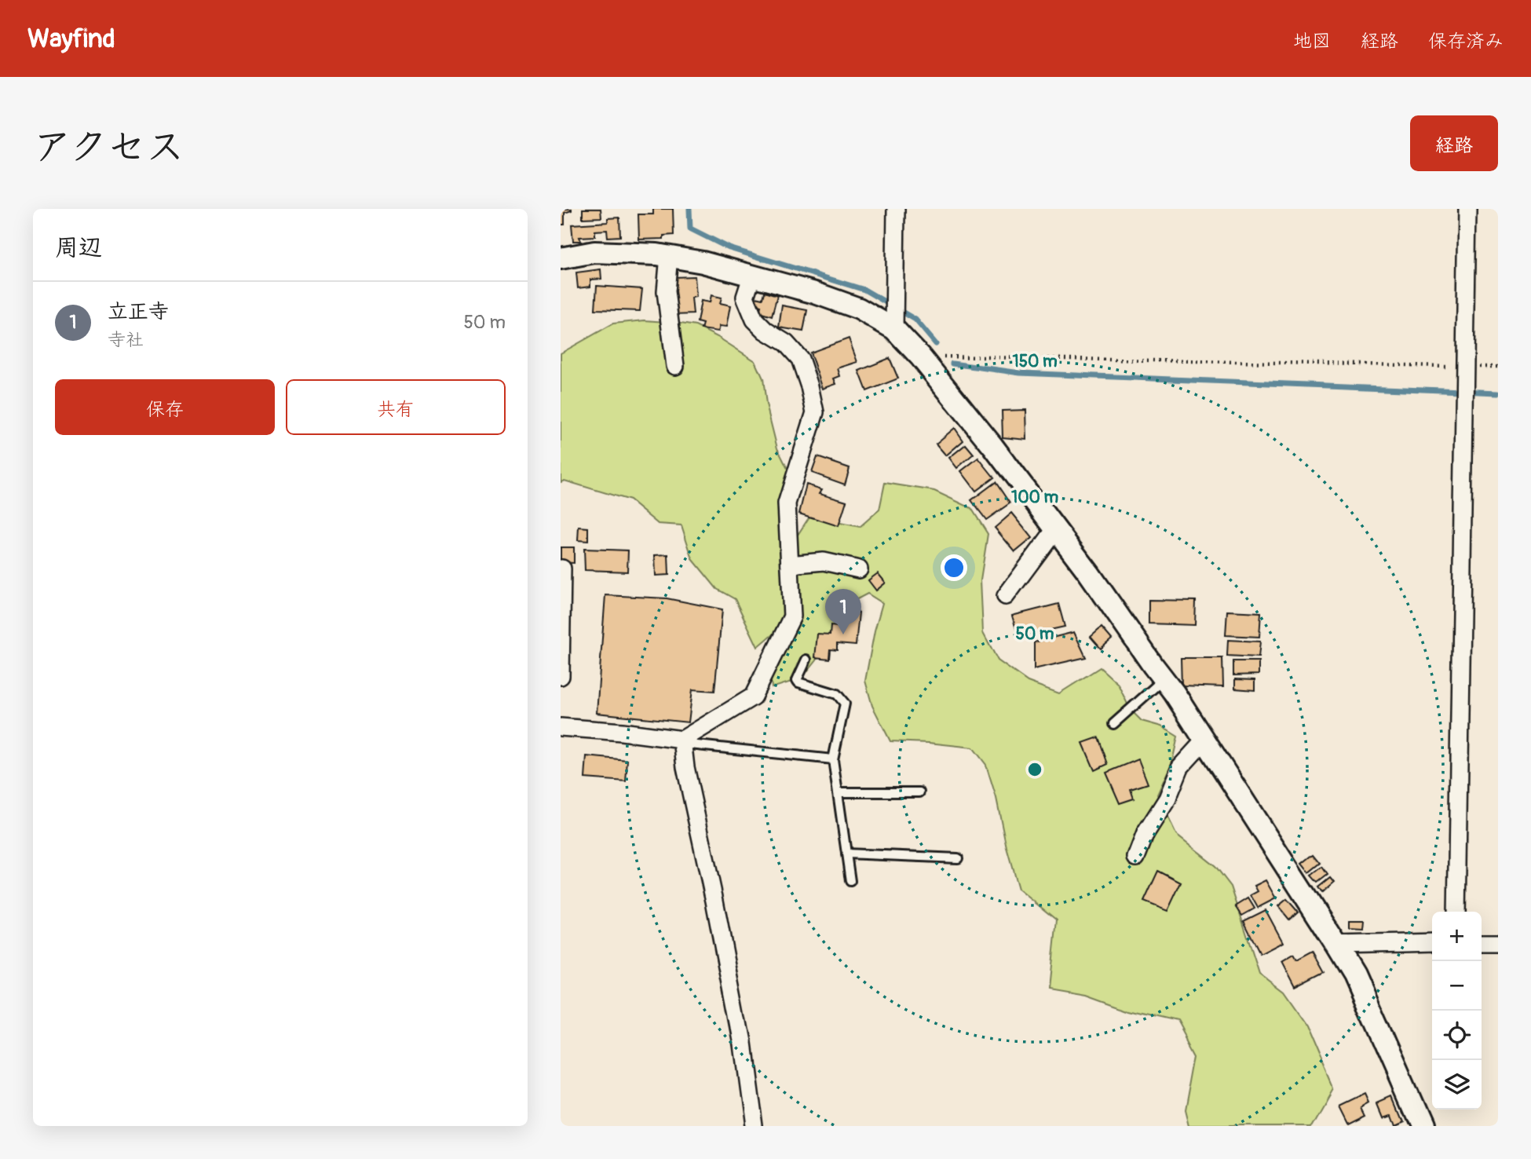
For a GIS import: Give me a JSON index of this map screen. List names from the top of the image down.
{
  "page": {
    "header": "Wayfind",
    "nav": ["地図", "経路", "保存済み"],
    "title": "アクセス",
    "buttons": [
      "経路",
      ["保存", "共有"]
    ],
    "heading": "周辺",
    "list": [
      {
        "mark": "1",
        "name": "立正寺",
        "note": "寺社",
        "value": "50 m"
      }
    ],
    "pins": "1",
    "map_buttons": ["+", "−"]
  },
  "rings": ["150 m", "100 m", "50 m"]
}
